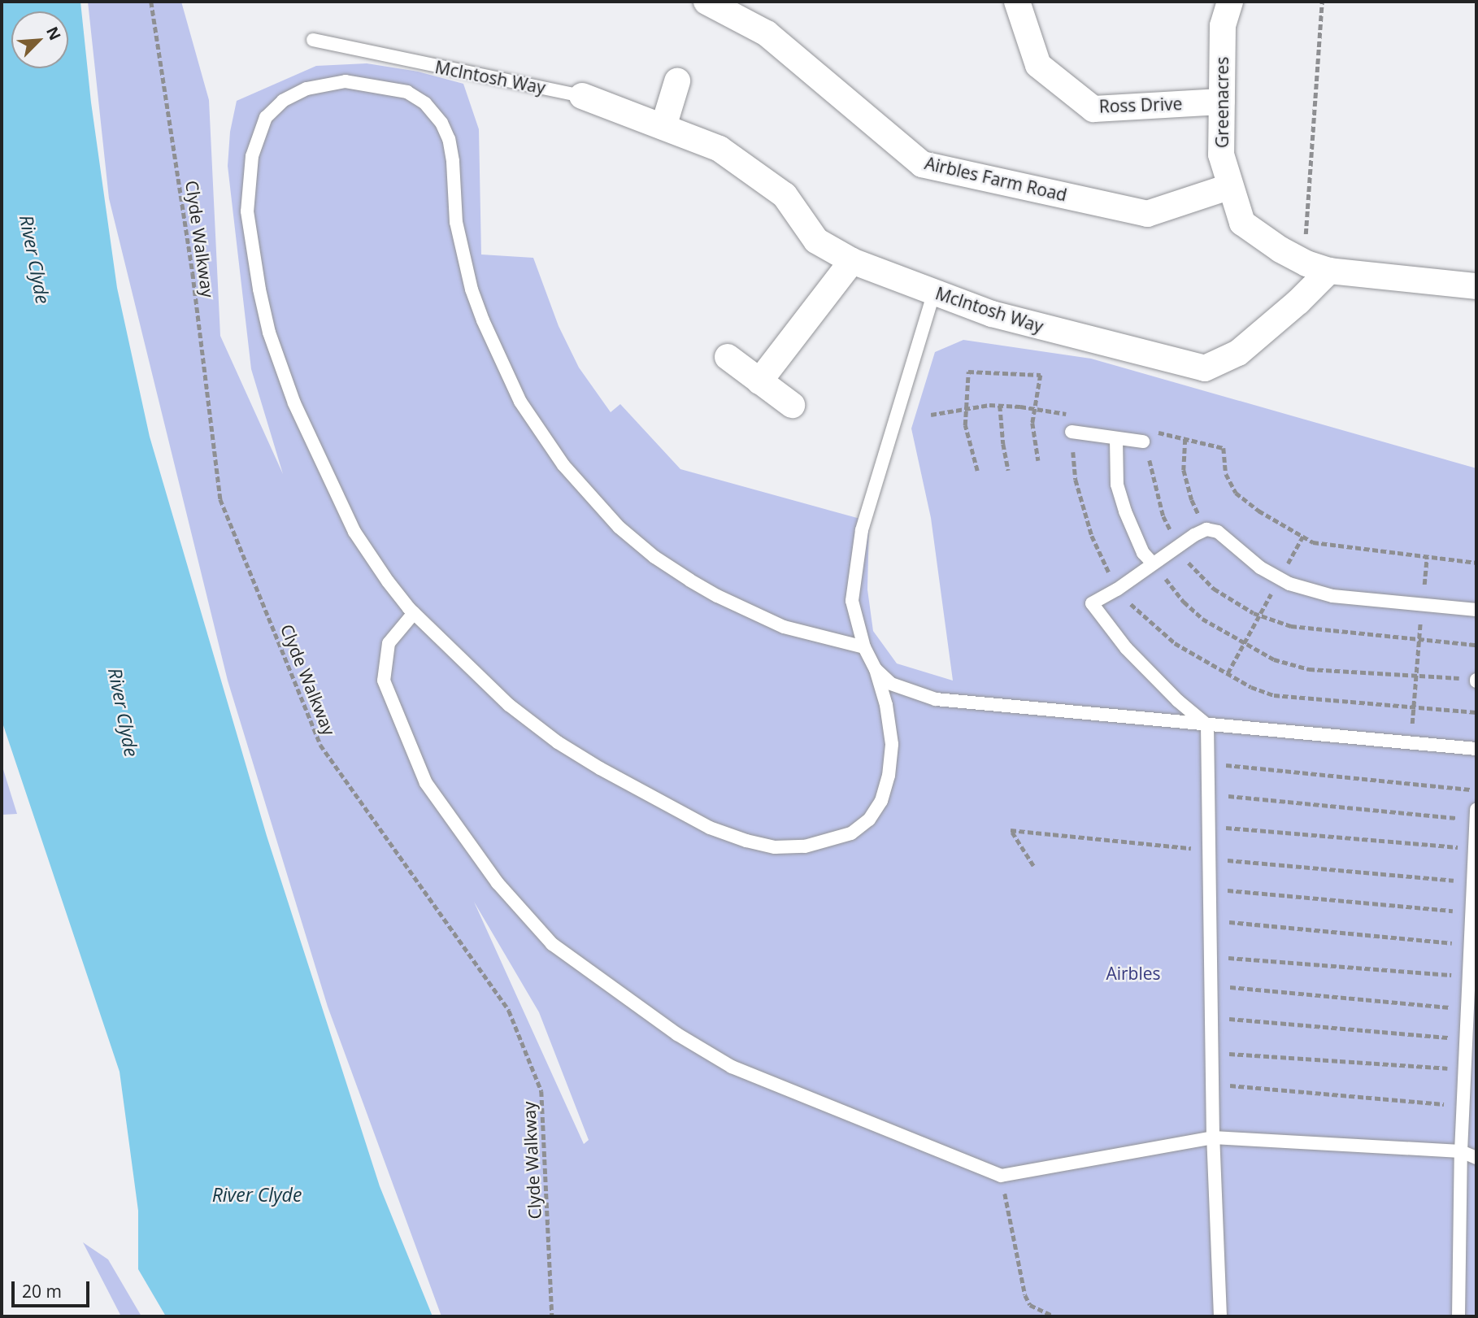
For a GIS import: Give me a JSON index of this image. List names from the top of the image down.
{
  "streets": {
    "street": [
      "McIntosh Way",
      "Greenacres",
      "Ross Drive",
      "Airbles Farm Road"
    ],
    "path": ["Clyde Walkway"]
  },
  "crossings": [
    ["McIntosh Way", "Greenacres"],
    ["Greenacres", "Ross Drive"],
    ["Greenacres", "Airbles Farm Road"]
  ],
  "water": ["River Clyde"],
  "parks": ["Airbles"],
  "scale_bar": "20 m",
  "north": "top right"
}
